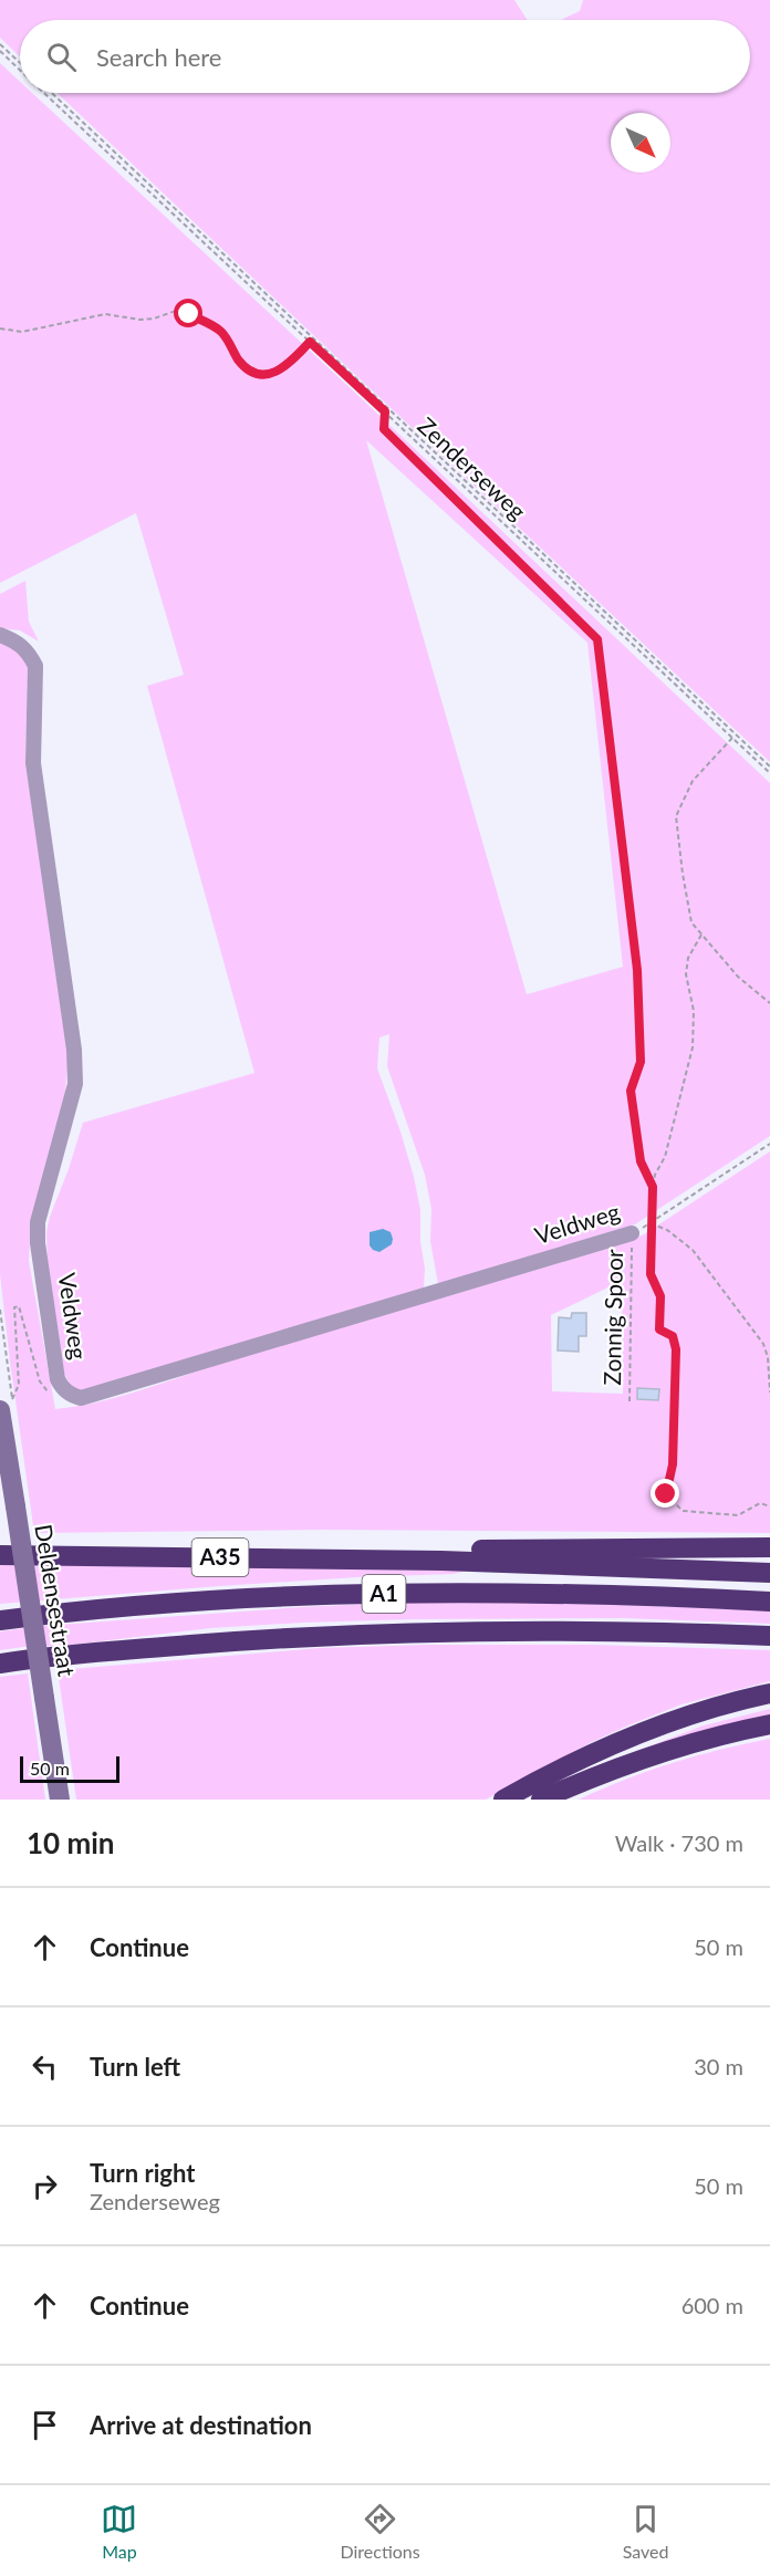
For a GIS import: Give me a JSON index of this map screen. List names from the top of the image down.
{
  "streets": {
    "highway": ["A35", "A1"],
    "street": ["Veldweg", "Deldensestraat"],
    "path": ["Zenderseweg", "Zonnig Spoor"]
  },
  "crossings": [
    ["Veldweg", "Zonnig Spoor"]
  ],
  "scale_bar": "50 m",
  "north": "bottom right",
  "page": {
    "search": "Search here",
    "scale": "50 m",
    "heading": ["10 min", "Walk · 730 m"],
    "list": [
      ["Continue", "50 m"],
      ["Turn left", "30 m"],
      ["Turn right", "Zenderseweg", "50 m"],
      ["Continue", "600 m"],
      "Arrive at destination"
    ],
    "nav": ["Map", "Directions", "Saved"]
  }
}
